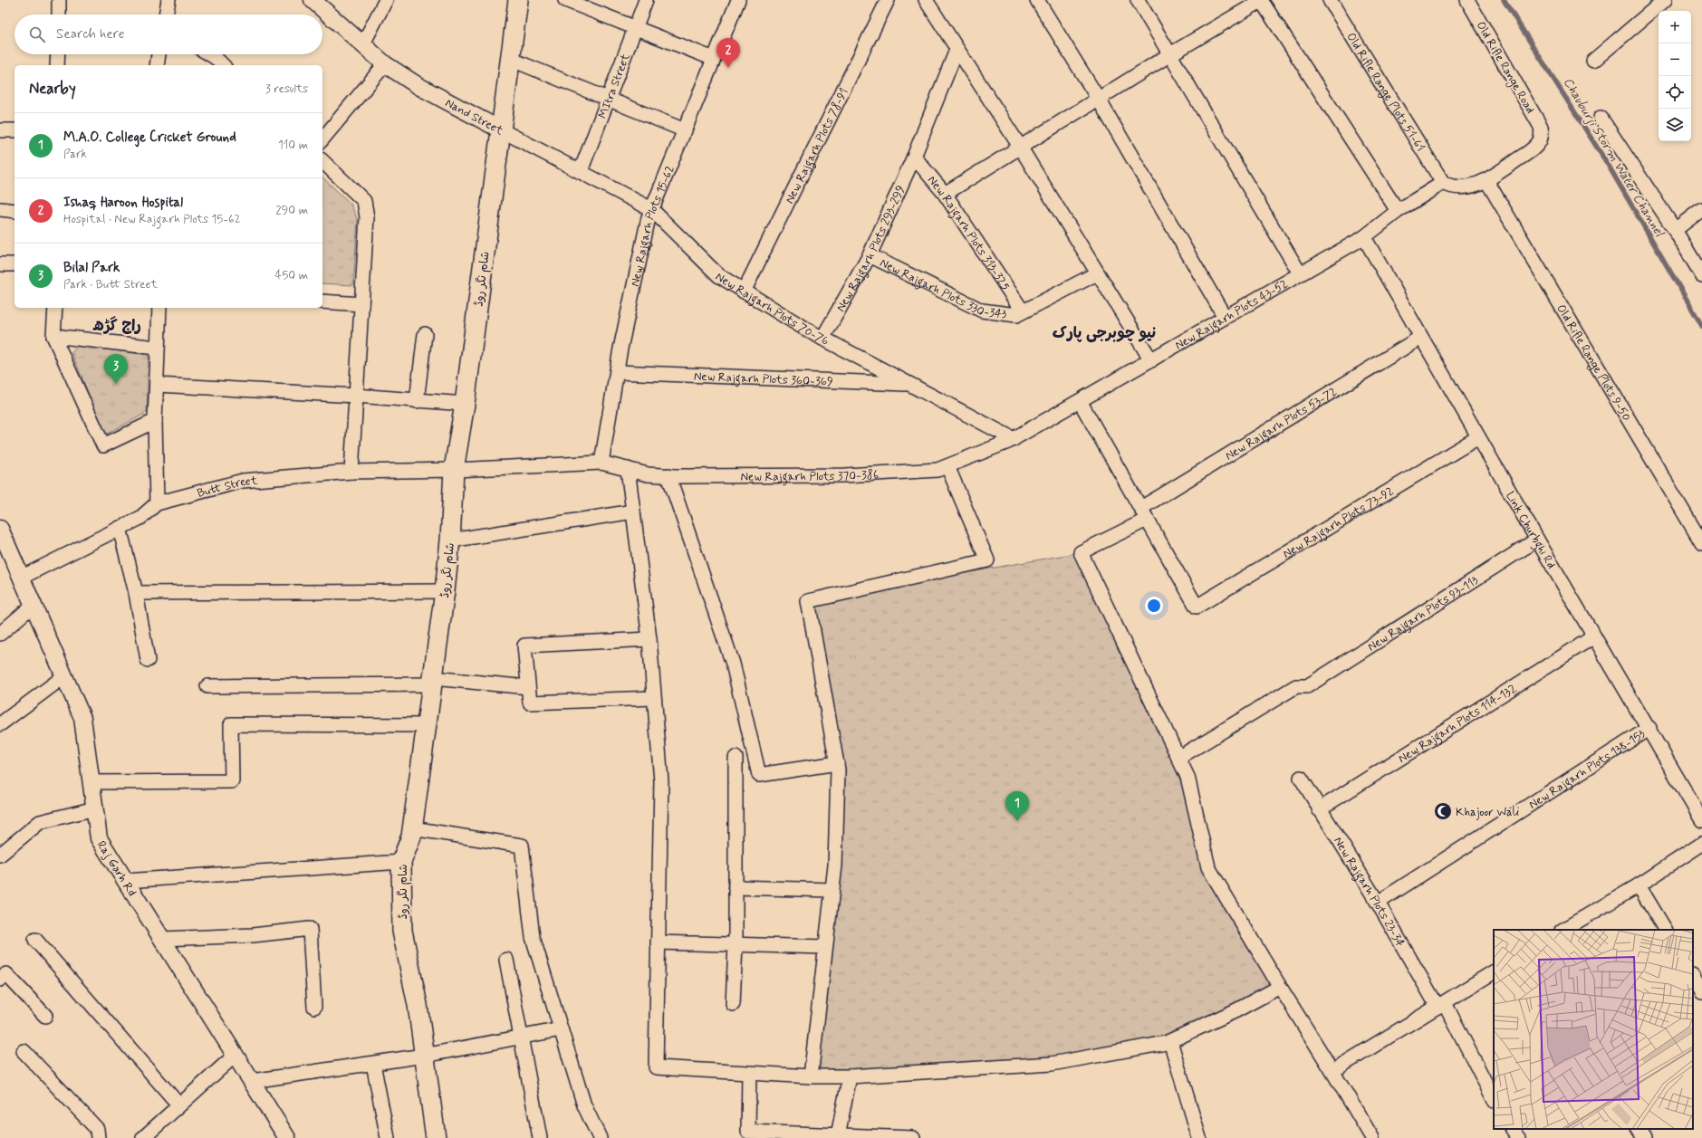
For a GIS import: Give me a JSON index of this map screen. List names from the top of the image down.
{
  "streets": {
    "main road": ["شام نگر روڈ"],
    "street": [
      "Old Rifle Range Road",
      "MItra Street",
      "Old Rifle Range Plots 51-61",
      "Nand Street",
      "New Rajgarh Plots 78-91",
      "New Rajgarh Plots 15-62",
      "New Rajgarh Plots 313-325",
      "New Rajgarh Plots 293-299",
      "New Rajgarh Plots 330-343",
      "New Rajgarh Plots 70-76",
      "New Rajgarh Plots 43-52",
      "Old Rifle Range Plots 9-50",
      "New Rajgarh Plots 360-369",
      "New Rajgarh Plots 53-72",
      "New Rajgarh Plots 370-386",
      "Butt Street",
      "New Rajgarh Plots 73-92",
      "Link Churbghi Rd",
      "New Rajgarh Plots 93-113",
      "New Rajgarh Plots 114-132",
      "New Rajgarh Plots 138-153",
      "Raj Garh Rd",
      "New Rajgarh Plots 23-34"
    ]
  },
  "crossings": [
    ["Old Rifle Range Road", "Old Rifle Range Plots 9-50"],
    ["MItra Street", "Nand Street"],
    ["Old Rifle Range Plots 51-61", "New Rajgarh Plots 43-52"],
    ["Nand Street", "New Rajgarh Plots 15-62"],
    ["Nand Street", "شام نگر روڈ"],
    ["Nand Street", "New Rajgarh Plots 70-76"],
    ["New Rajgarh Plots 78-91", "New Rajgarh Plots 70-76"],
    ["New Rajgarh Plots 15-62", "New Rajgarh Plots 70-76"],
    ["New Rajgarh Plots 15-62", "New Rajgarh Plots 360-369"],
    ["New Rajgarh Plots 15-62", "New Rajgarh Plots 370-386"],
    ["New Rajgarh Plots 313-325", "New Rajgarh Plots 293-299"],
    ["New Rajgarh Plots 313-325", "New Rajgarh Plots 330-343"],
    ["New Rajgarh Plots 293-299", "New Rajgarh Plots 330-343"],
    ["New Rajgarh Plots 293-299", "New Rajgarh Plots 70-76"],
    ["شام نگر روڈ", "New Rajgarh Plots 370-386"],
    ["شام نگر روڈ", "Butt Street"],
    ["New Rajgarh Plots 70-76", "New Rajgarh Plots 43-52"],
    ["New Rajgarh Plots 70-76", "New Rajgarh Plots 360-369"],
    ["New Rajgarh Plots 70-76", "New Rajgarh Plots 370-386"],
    ["New Rajgarh Plots 43-52", "New Rajgarh Plots 370-386"],
    ["New Rajgarh Plots 43-52", "Link Churbghi Rd"],
    ["New Rajgarh Plots 53-72", "New Rajgarh Plots 73-92"],
    ["New Rajgarh Plots 53-72", "Link Churbghi Rd"],
    ["New Rajgarh Plots 53-72", "New Rajgarh Plots 93-113"],
    ["New Rajgarh Plots 370-386", "Butt Street"],
    ["Butt Street", "Raj Garh Rd"],
    ["New Rajgarh Plots 73-92", "Link Churbghi Rd"],
    ["Link Churbghi Rd", "New Rajgarh Plots 93-113"],
    ["Link Churbghi Rd", "New Rajgarh Plots 114-132"],
    ["Link Churbghi Rd", "New Rajgarh Plots 138-153"],
    ["New Rajgarh Plots 114-132", "New Rajgarh Plots 23-34"],
    ["New Rajgarh Plots 138-153", "New Rajgarh Plots 23-34"]
  ],
  "districts": ["راج گڑھ", "نیو چوبرجی پارک"],
  "water": ["Chauburji Storm Water Channel"],
  "places": {
    "mosque": ["Khajoor Wali"]
  },
  "page": {
    "map_buttons": ["+", "−"],
    "search": "Search here",
    "pins": ["2", "3", "1"],
    "heading": ["Nearby", "3 results"],
    "list": [
      {
        "mark": "1",
        "name": "M.A.O. College Cricket Ground",
        "note": "Park",
        "value": "110 m"
      },
      {
        "mark": "2",
        "name": "Ishaq Haroon Hospital",
        "note": "Hospital · New Rajgarh Plots 15-62",
        "value": "290 m"
      },
      {
        "mark": "3",
        "name": "Bilal Park",
        "note": "Park · Butt Street",
        "value": "450 m"
      }
    ]
  }
}
